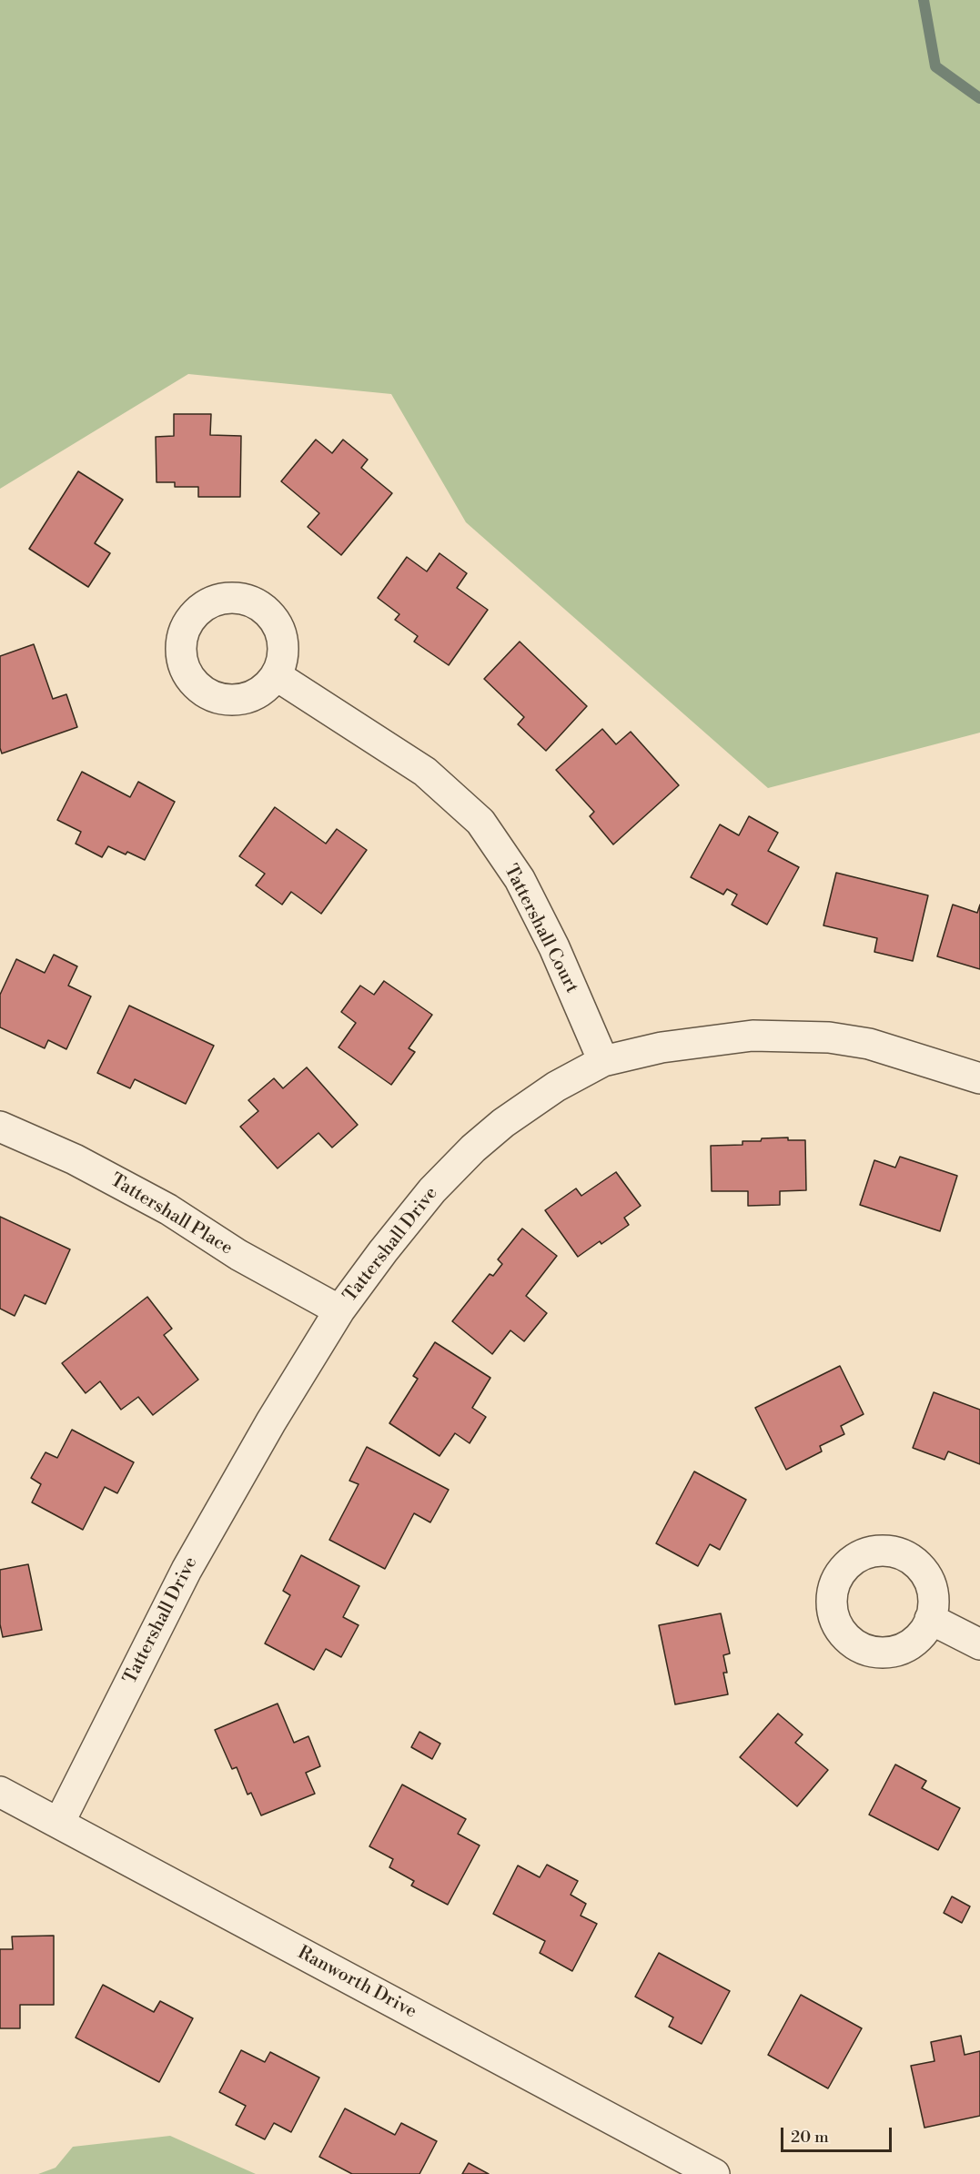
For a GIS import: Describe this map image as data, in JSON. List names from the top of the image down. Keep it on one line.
{"streets":{"street":["Tattershall Court","Tattershall Place","Tattershall Drive","Ranworth Drive"]},"crossings":[["Tattershall Court","Tattershall Drive"],["Tattershall Place","Tattershall Drive"],["Tattershall Drive","Ranworth Drive"]],"scale_bar":"20 m"}
